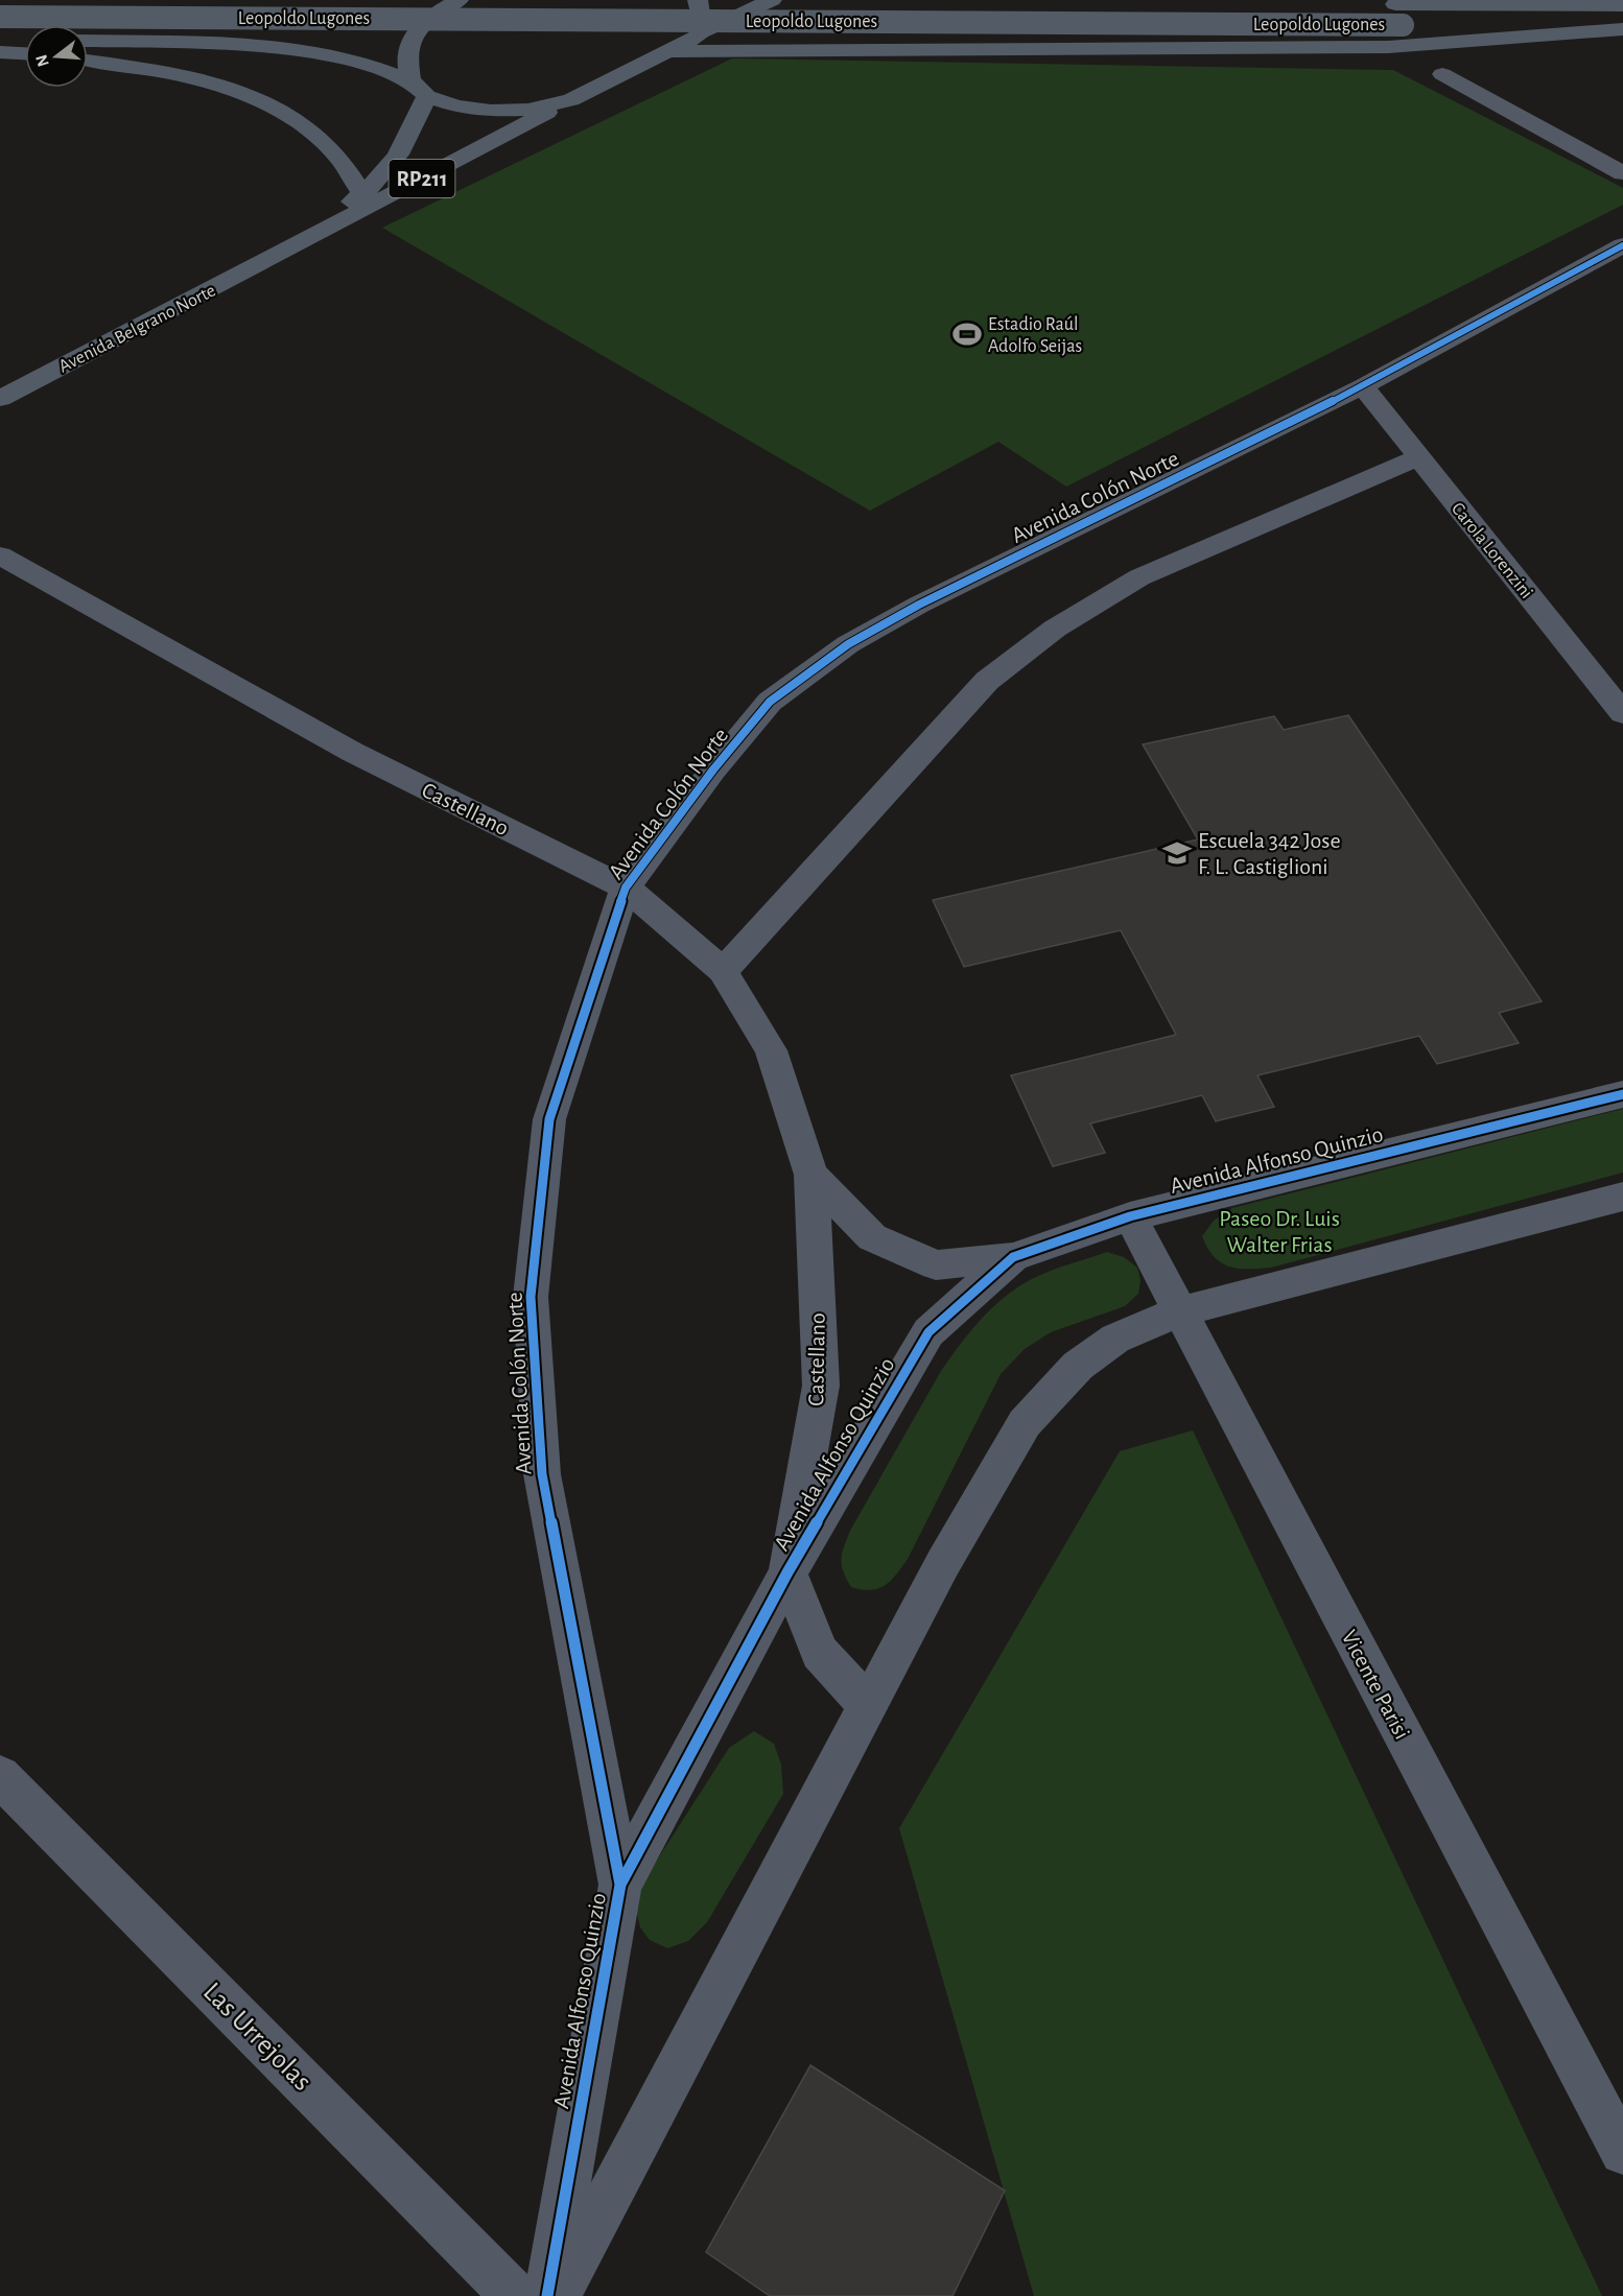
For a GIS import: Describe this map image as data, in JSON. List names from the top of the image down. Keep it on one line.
{"streets":{"main road":["Leopoldo Lugones","RP211","Avenida Belgrano Norte"],"street":["Avenida Colón Norte","Carola Lorenzini","Castellano","Avenida Alfonso Quinzio","Vicente Parisi","Las Urrejolas"]},"crossings":[["Avenida Colón Norte","Carola Lorenzini"],["Avenida Colón Norte","Castellano"],["Avenida Colón Norte","Avenida Alfonso Quinzio"],["Castellano","Avenida Alfonso Quinzio"],["Avenida Alfonso Quinzio","Vicente Parisi"]],"parks":["Paseo Dr. Luis Walter Frias"],"places":{"sports":["Estadio Raúl Adolfo Seijas"],"school or university":["Escuela 342 Jose F. L. Castiglioni"]},"north":"left"}
